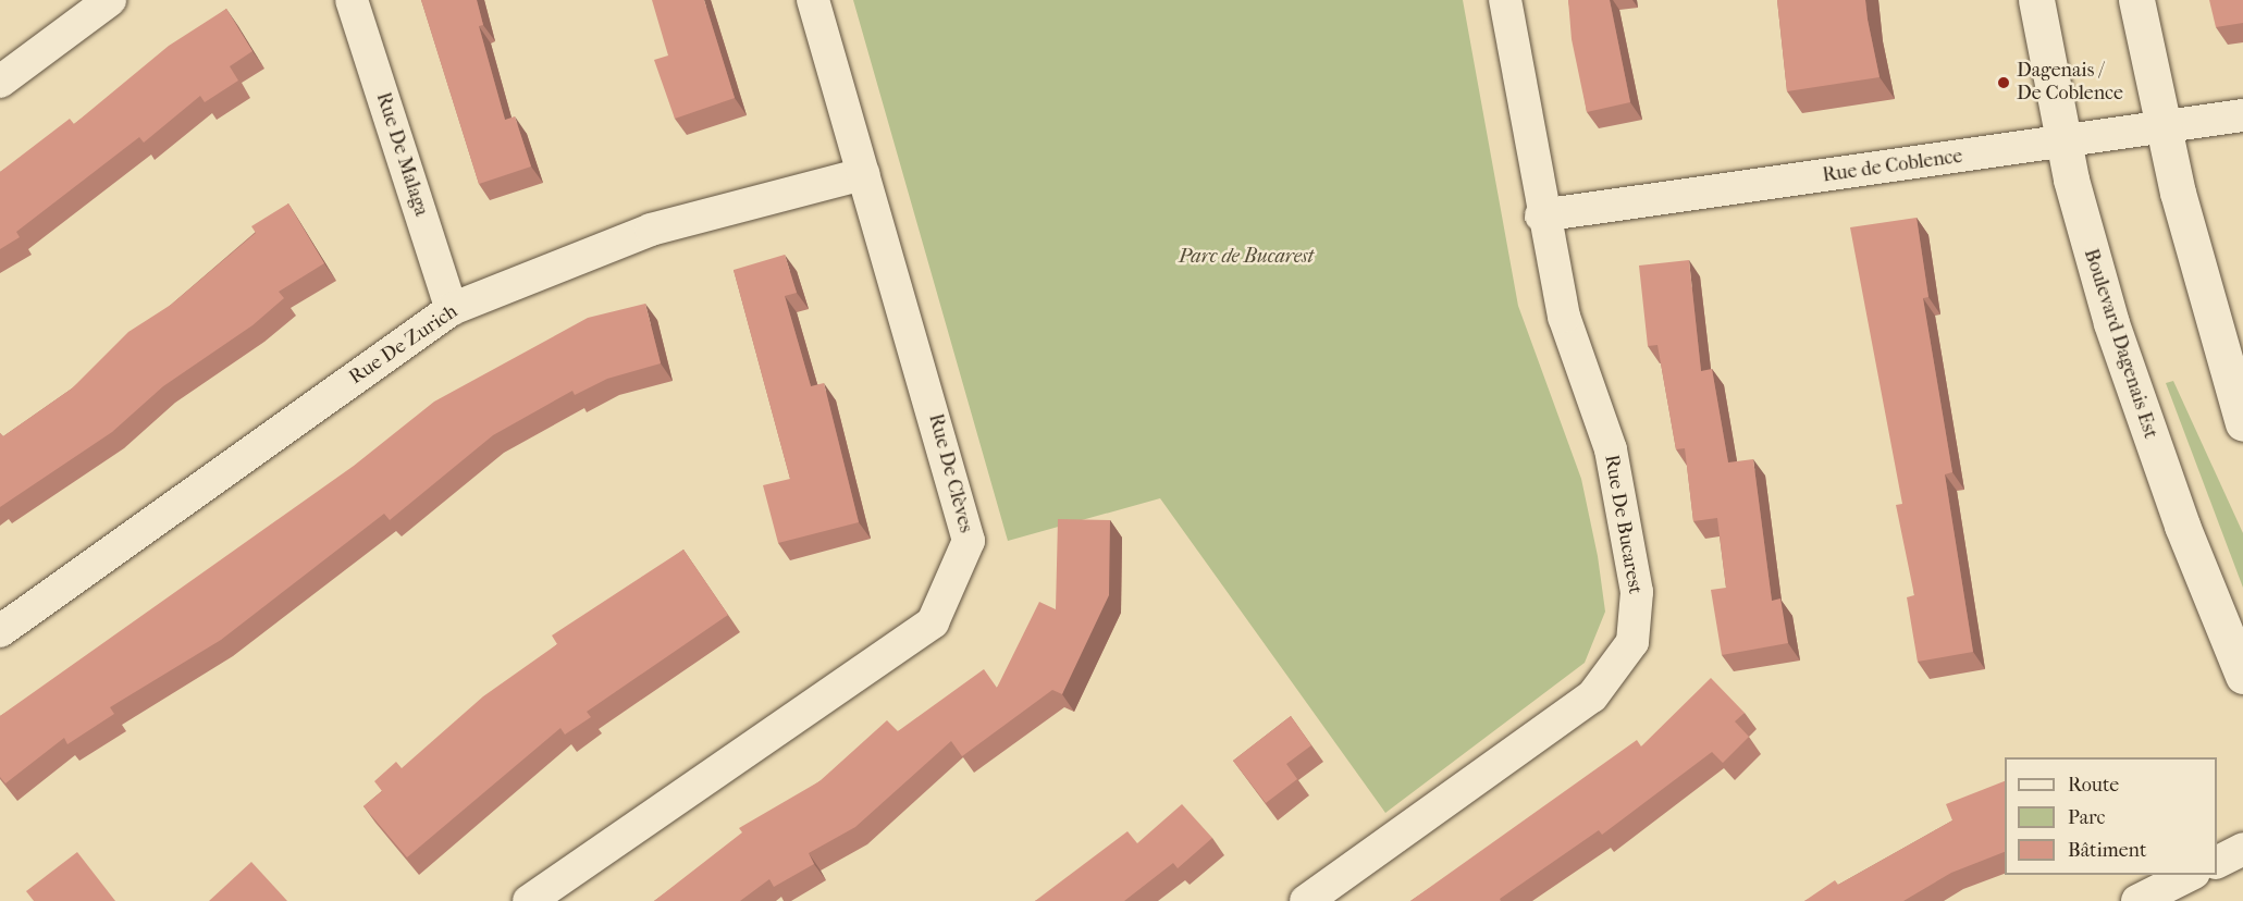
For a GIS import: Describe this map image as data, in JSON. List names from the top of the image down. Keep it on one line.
{"streets":{"main road":["Boulevard Dagenais Est"],"street":["Rue De Malaga","Rue de Coblence","Rue De Zurich","Rue De Clèves","Rue De Bucarest"]},"crossings":[["Rue De Malaga","Rue De Zurich"],["Rue de Coblence","Boulevard Dagenais Est"],["Rue de Coblence","Rue De Bucarest"],["Rue De Zurich","Rue De Clèves"]],"parks":["Parc de Bucarest"],"places":["Dagenais / De Coblence"],"legend":["Route","Parc","Bâtiment"]}
